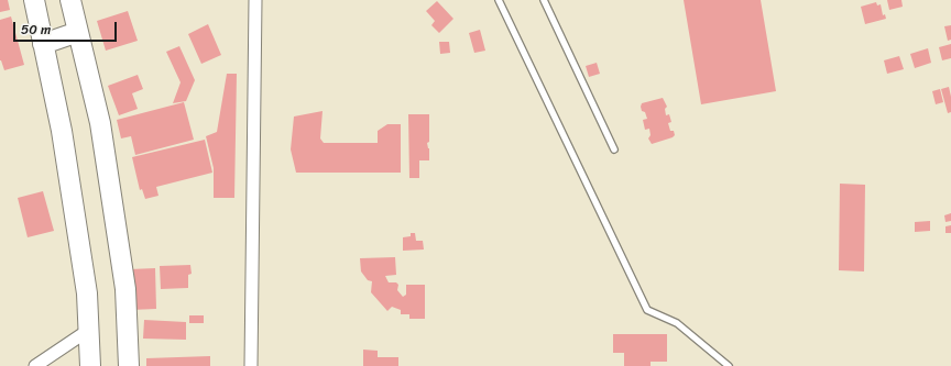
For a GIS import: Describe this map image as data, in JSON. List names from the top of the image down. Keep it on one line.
{"scale_bar":"50 m"}
